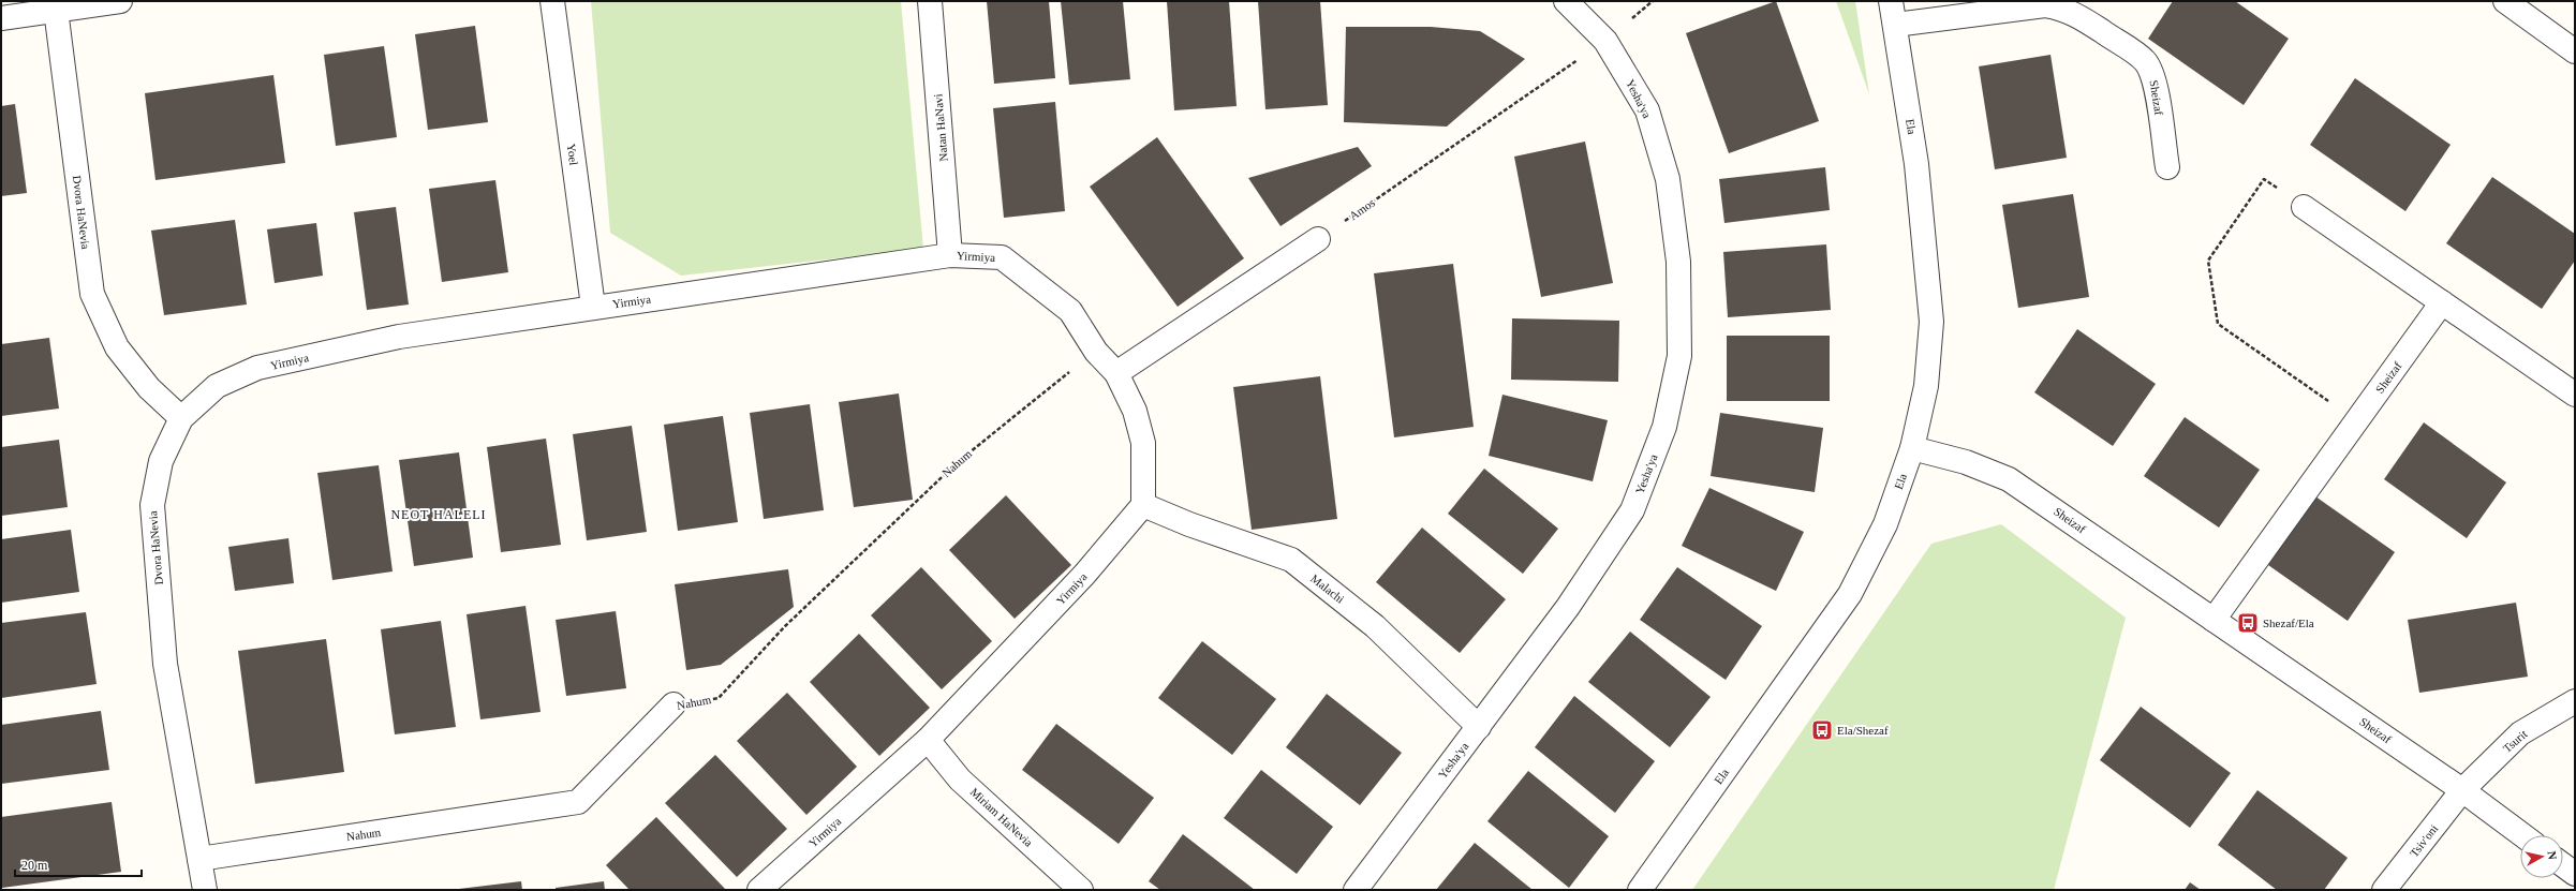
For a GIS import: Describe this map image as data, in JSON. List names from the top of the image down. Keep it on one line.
{"streets":{"street":["Sheizaf","Yesha'ya","Ela","Natan HaNavi","Yoel","Dvora HaNevia","Yirmiya","Nahum","Malachi","Tsurit","Miriam HaNevia","Tsiv'oni"],"path":["Amos"]},"crossings":[["Sheizaf","Ela"],["Sheizaf","Tsurit"],["Sheizaf","Tsiv'oni"],["Yesha'ya","Amos"],["Yesha'ya","Malachi"],["Natan HaNavi","Yirmiya"],["Yoel","Yirmiya"],["Dvora HaNevia","Yirmiya"],["Dvora HaNevia","Nahum"],["Yirmiya","Nahum"],["Yirmiya","Malachi"],["Yirmiya","Miriam HaNevia"],["Tsurit","Tsiv'oni"]],"districts":["NEOT HALELI"],"places":{"bus stop":["Shezaf/Ela","Ela/Shezaf"]},"scale_bar":"20 m","north":"right"}
